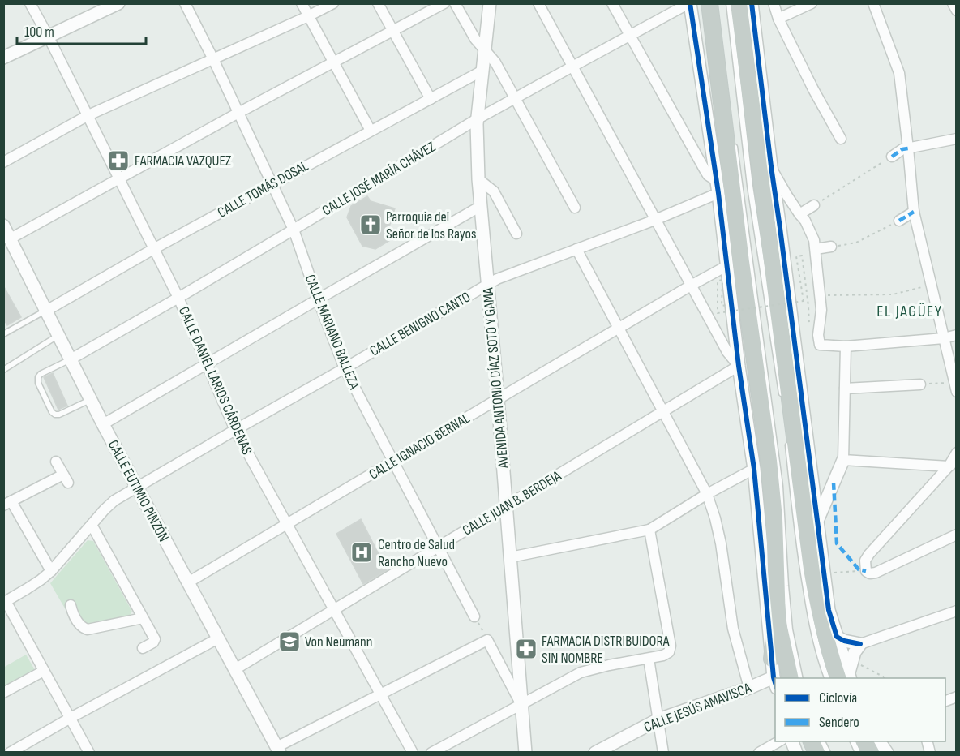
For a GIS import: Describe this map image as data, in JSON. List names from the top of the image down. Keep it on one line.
{"streets":{"street":["CALLE JOSÉ MARÍA CHÁVEZ","CALLE TOMÁS DOSAL","CALLE BENIGNO CANTO","CALLE MARIANO BALLEZA","AVENIDA ANTONIO DÍAZ SOTO Y GAMA","CALLE DANIEL LARIOS CÁRDENAS","CALLE IGNACIO BERNAL","CALLE EUTIMIO PINZÓN","CALLE JUAN B. BERDEJA","CALLE JESÚS AMAVISCA"]},"crossings":[["CALLE JOSÉ MARÍA CHÁVEZ","CALLE MARIANO BALLEZA"],["CALLE JOSÉ MARÍA CHÁVEZ","AVENIDA ANTONIO DÍAZ SOTO Y GAMA"],["CALLE JOSÉ MARÍA CHÁVEZ","CALLE DANIEL LARIOS CÁRDENAS"],["CALLE JOSÉ MARÍA CHÁVEZ","CALLE EUTIMIO PINZÓN"],["CALLE TOMÁS DOSAL","CALLE MARIANO BALLEZA"],["CALLE TOMÁS DOSAL","AVENIDA ANTONIO DÍAZ SOTO Y GAMA"],["CALLE TOMÁS DOSAL","CALLE DANIEL LARIOS CÁRDENAS"],["CALLE TOMÁS DOSAL","CALLE EUTIMIO PINZÓN"],["CALLE BENIGNO CANTO","CALLE MARIANO BALLEZA"],["CALLE BENIGNO CANTO","AVENIDA ANTONIO DÍAZ SOTO Y GAMA"],["CALLE BENIGNO CANTO","CALLE DANIEL LARIOS CÁRDENAS"],["CALLE BENIGNO CANTO","CALLE EUTIMIO PINZÓN"],["CALLE MARIANO BALLEZA","CALLE IGNACIO BERNAL"],["CALLE MARIANO BALLEZA","CALLE JUAN B. BERDEJA"],["AVENIDA ANTONIO DÍAZ SOTO Y GAMA","CALLE IGNACIO BERNAL"],["AVENIDA ANTONIO DÍAZ SOTO Y GAMA","CALLE JUAN B. BERDEJA"],["CALLE DANIEL LARIOS CÁRDENAS","CALLE IGNACIO BERNAL"],["CALLE DANIEL LARIOS CÁRDENAS","CALLE JUAN B. BERDEJA"],["CALLE IGNACIO BERNAL","CALLE EUTIMIO PINZÓN"],["CALLE EUTIMIO PINZÓN","CALLE JUAN B. BERDEJA"]],"districts":["EL JAGÜEY"],"places":{"pharmacy":["FARMACIA VAZQUEZ","FARMACIA DISTRIBUIDORA SIN NOMBRE"],"church":["Parroquia del Señor de los Rayos"],"hospital":["Centro de Salud Rancho Nuevo"],"school or university":["Von Neumann"]},"legend":["Ciclovía","Sendero"],"scale_bar":"100 m"}
